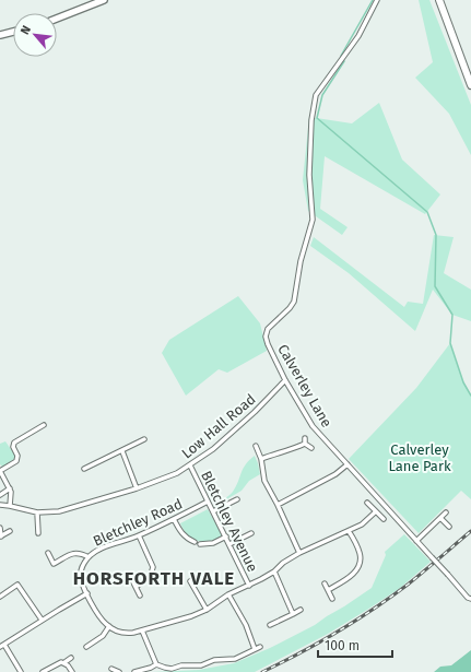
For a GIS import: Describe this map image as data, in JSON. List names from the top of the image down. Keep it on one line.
{"streets":{"street":["Calverley Lane","Low Hall Road","Bletchley Avenue","Bletchley Road"]},"crossings":[["Calverley Lane","Low Hall Road"],["Low Hall Road","Bletchley Avenue"],["Bletchley Avenue","Bletchley Road"]],"districts":["HORSFORTH VALE"],"parks":["Calverley Lane Park"],"scale_bar":"100 m","north":"top left"}
